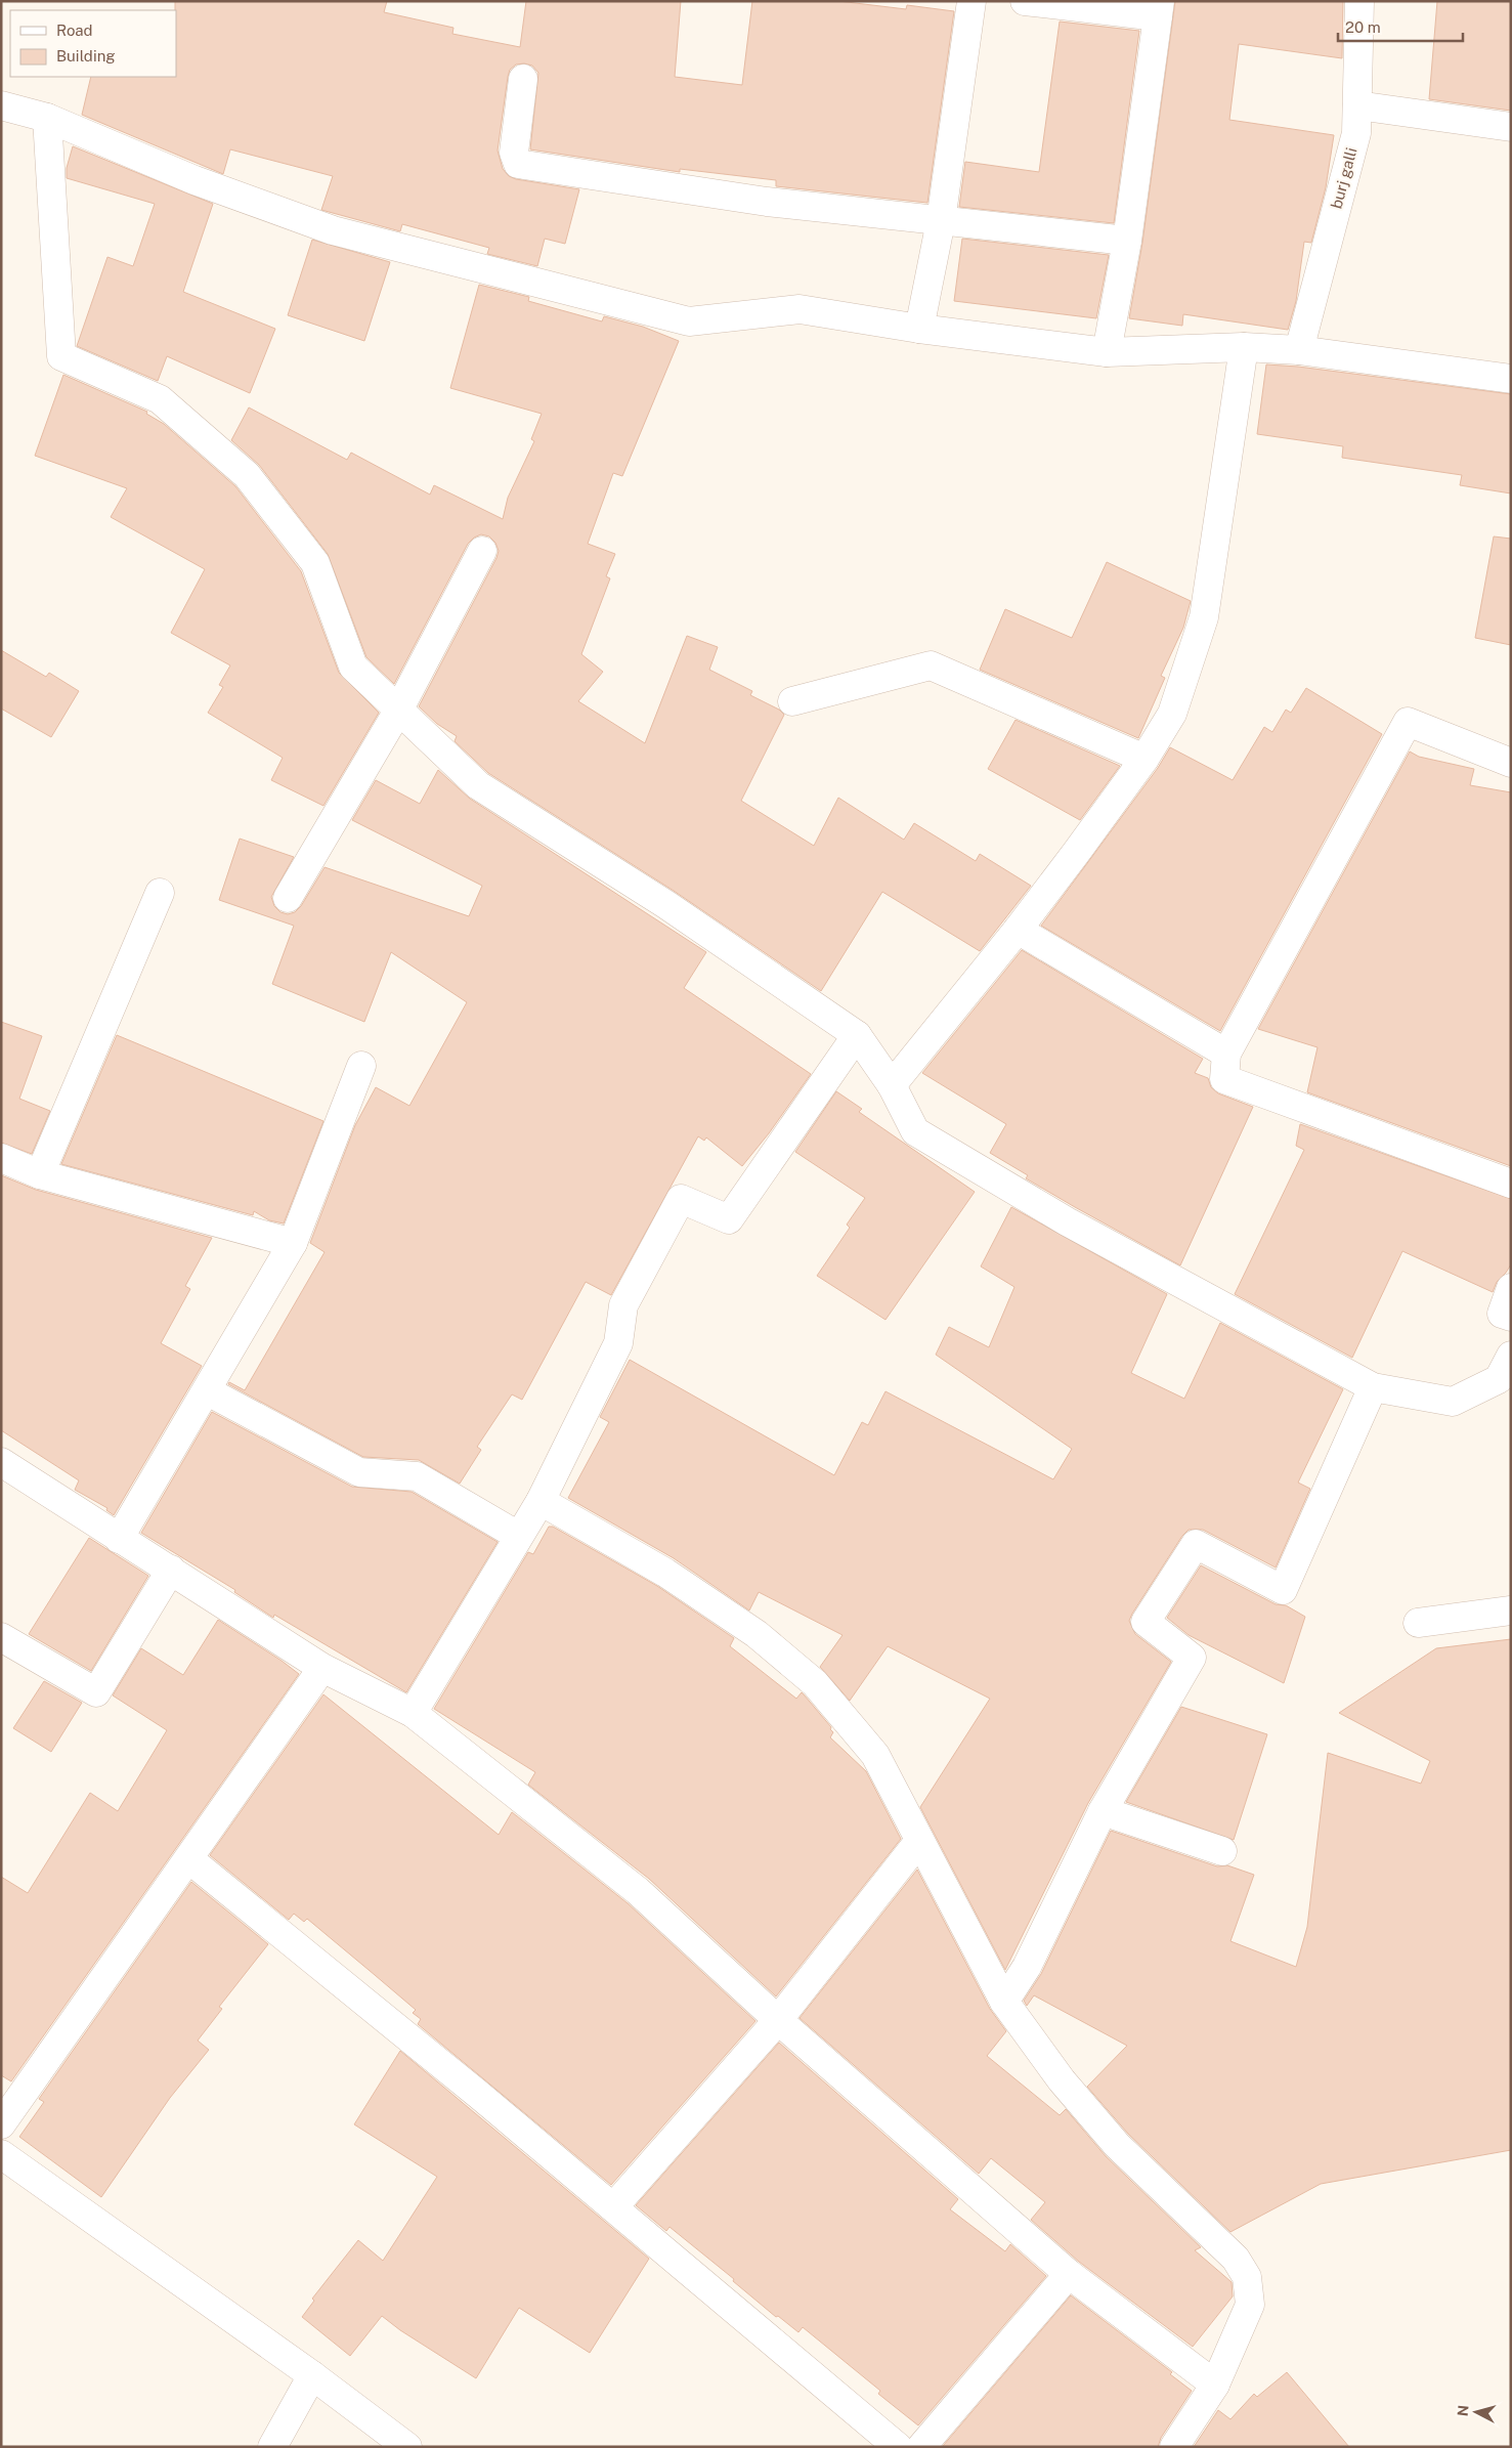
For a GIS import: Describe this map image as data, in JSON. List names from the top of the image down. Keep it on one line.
{"streets":{"street":["burj galli"]},"legend":["Road","Building"],"scale_bar":"20 m","north":"left"}
